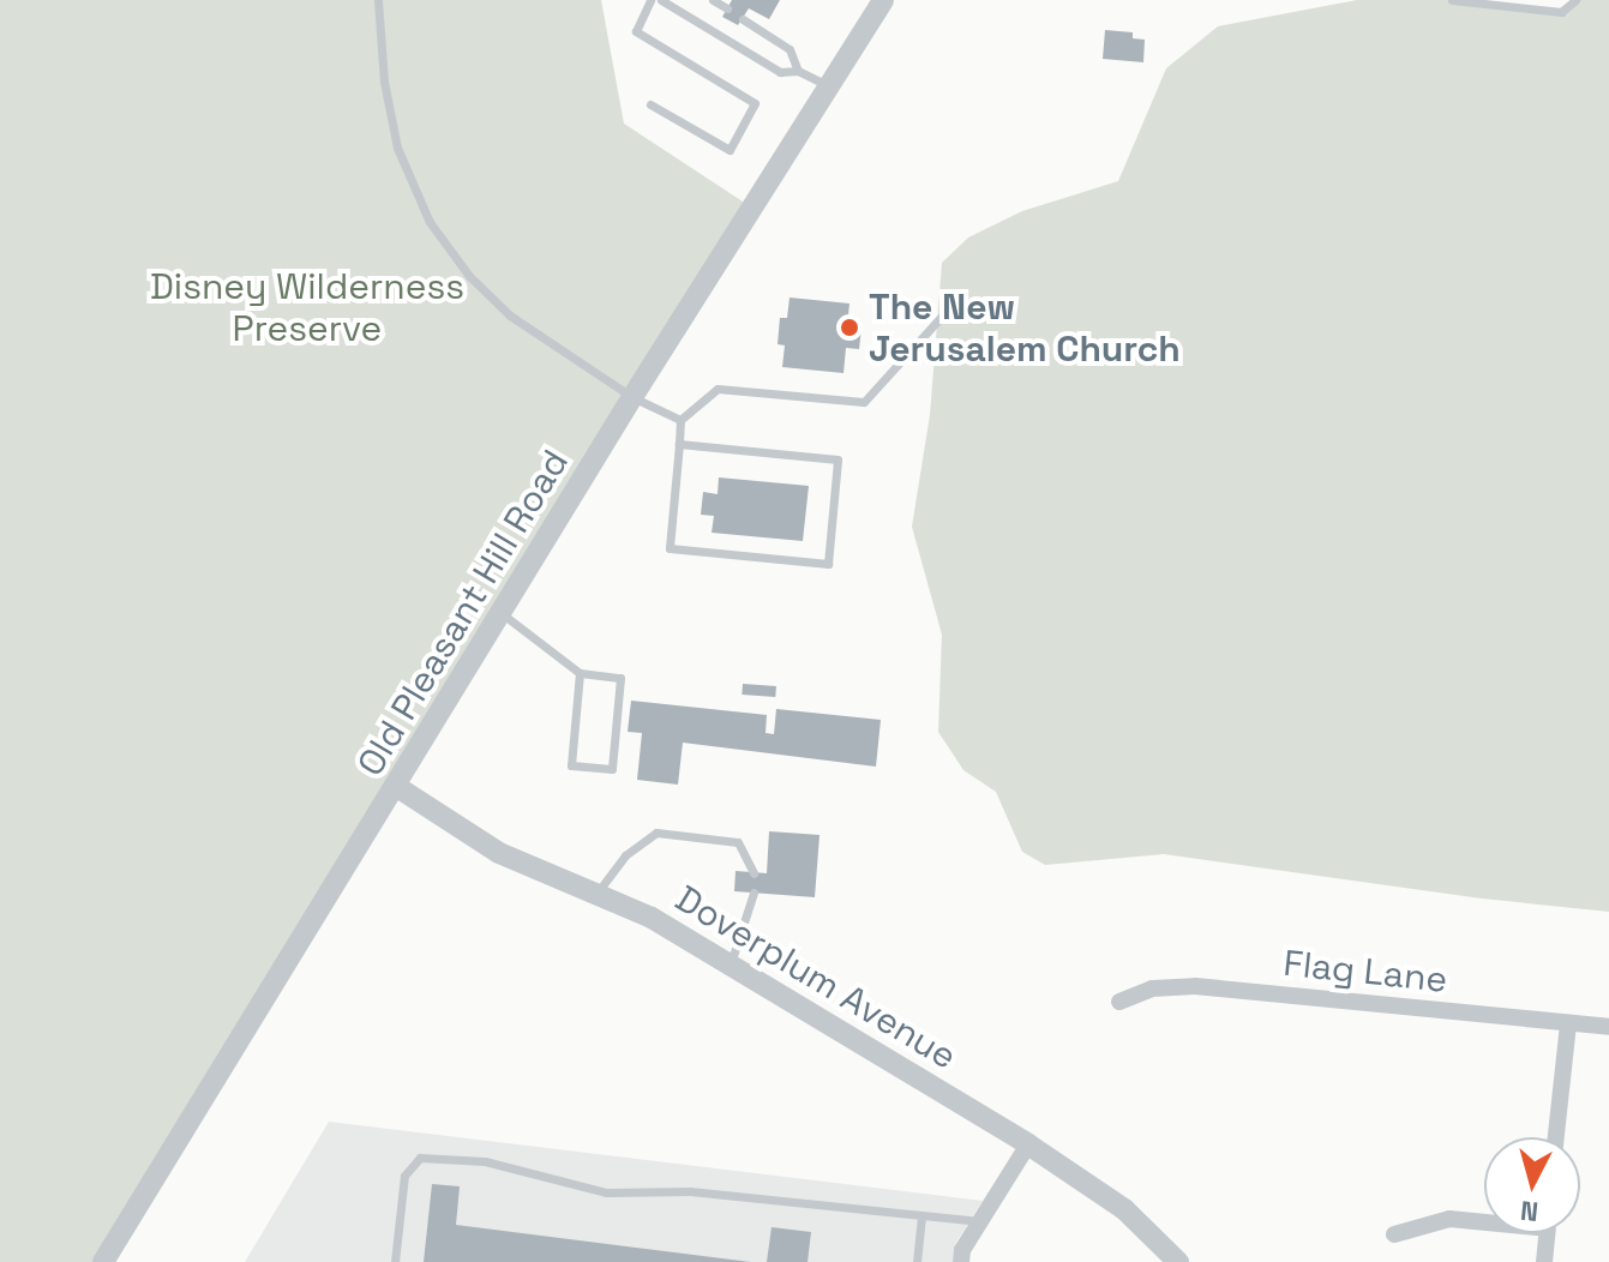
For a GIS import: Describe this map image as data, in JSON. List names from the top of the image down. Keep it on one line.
{"streets":{"street":["Old Pleasant Hill Road","Flag Lane","Doverplum Avenue"]},"crossings":[["Old Pleasant Hill Road","Doverplum Avenue"]],"parks":["Disney Wilderness Preserve"],"places":["The New Jerusalem Church"],"north":"bottom"}
